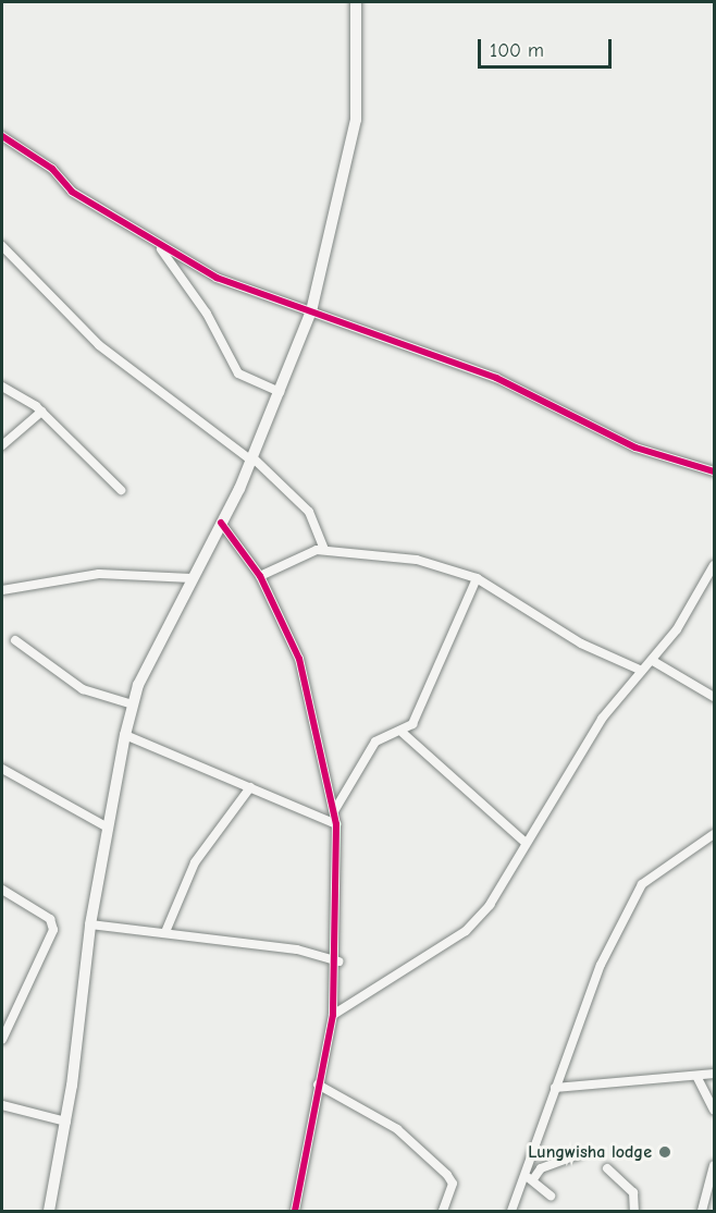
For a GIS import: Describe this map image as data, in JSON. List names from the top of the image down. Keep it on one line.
{"places":["Lungwisha lodge"],"scale_bar":"100 m"}
